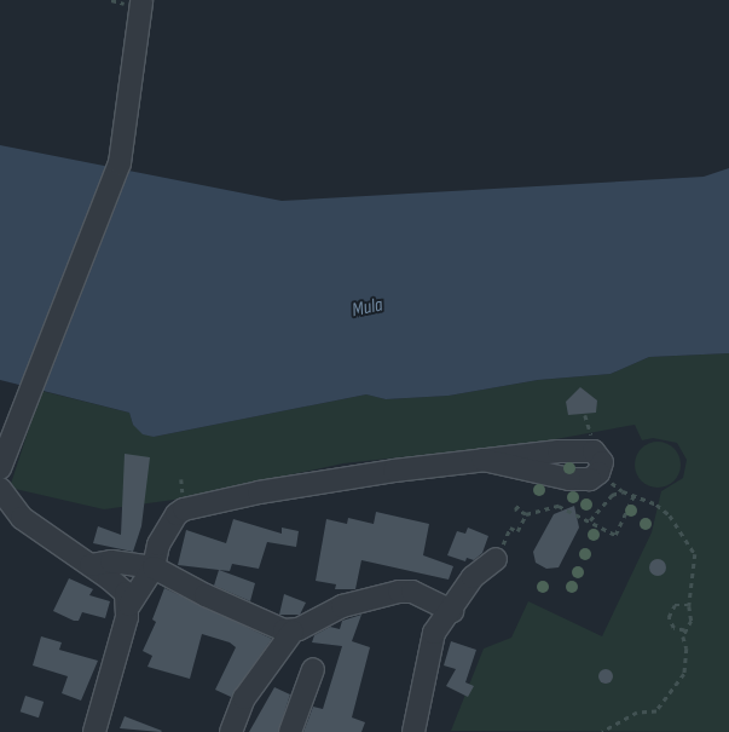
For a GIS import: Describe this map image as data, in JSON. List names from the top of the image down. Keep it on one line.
{"water":["Mula"]}
